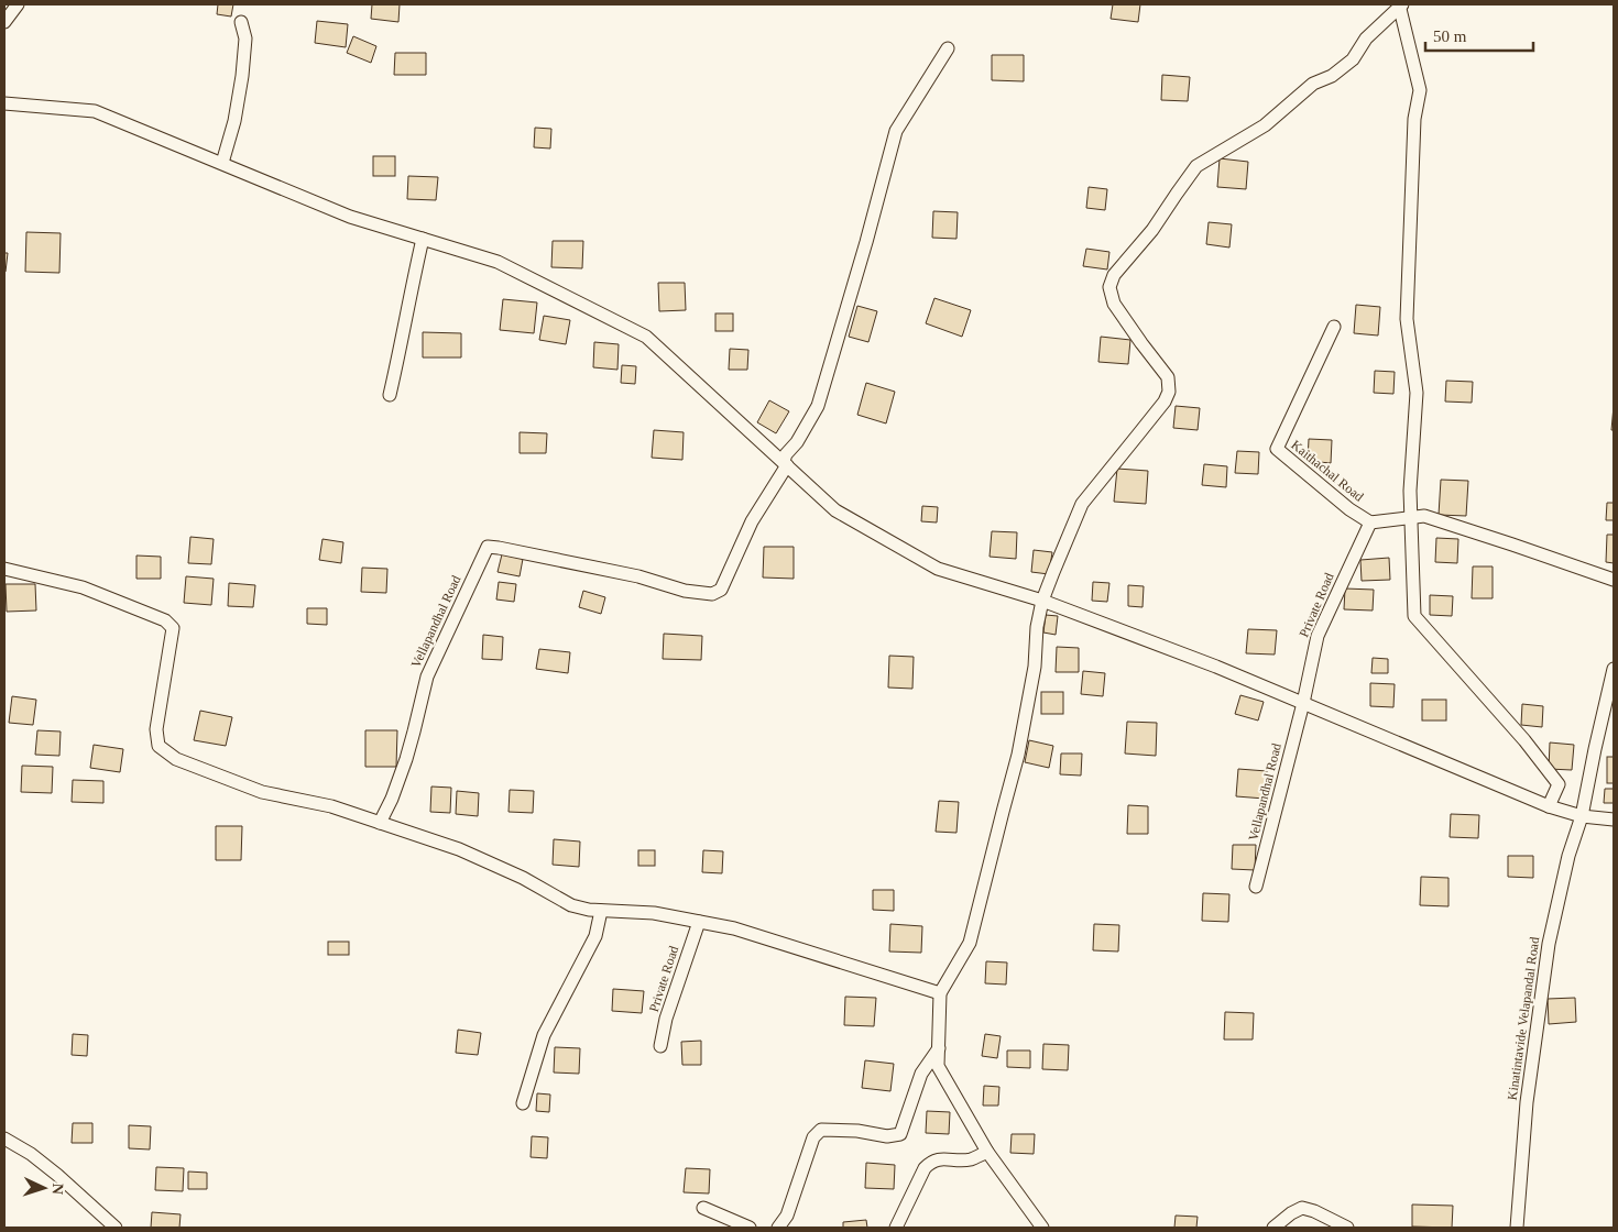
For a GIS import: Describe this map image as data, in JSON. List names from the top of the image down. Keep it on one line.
{"streets":{"street":["Kaithachal Road","Private Road","Vellapandhal Road","Kinatintavide Velapandal Road"]},"crossings":[["Kaithachal Road","Private Road"],["Private Road","Vellapandhal Road"]],"scale_bar":"50 m","north":"right"}
